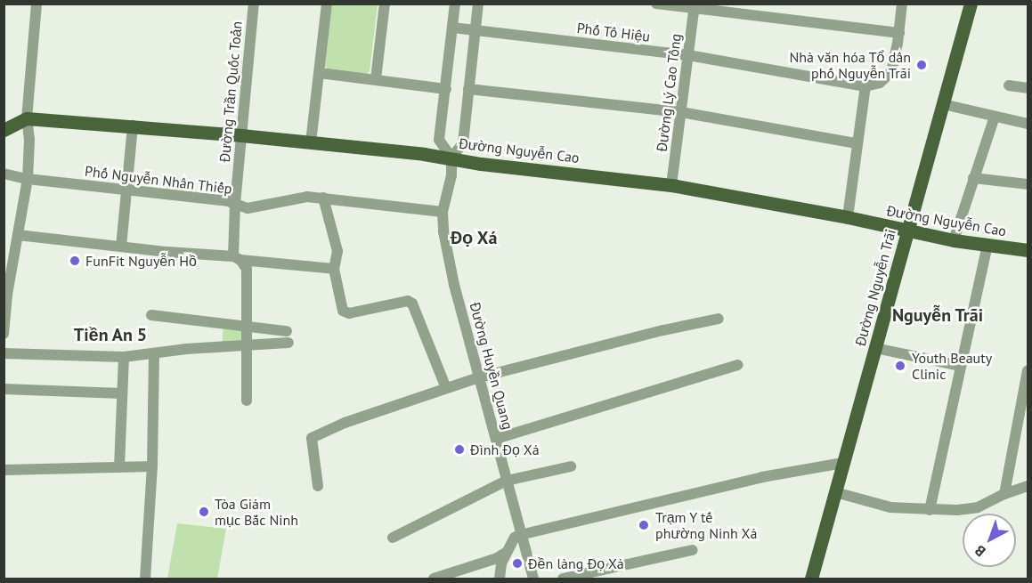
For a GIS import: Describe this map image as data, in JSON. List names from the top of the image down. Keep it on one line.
{"streets":{"main road":["Đường Nguyễn Cao","Đường Nguyễn Trãi"],"street":["Phố Tô Hiệu","Đường Trần Quốc Toản","Đường Lý Cao Tông","Phố Nguyễn Nhân Thiếp","Đường Huyền Quang"]},"crossings":[["Phố Tô Hiệu","Đường Lý Cao Tông"],["Phố Tô Hiệu","Đường Huyền Quang"],["Đường Trần Quốc Toản","Đường Nguyễn Cao"],["Đường Trần Quốc Toản","Phố Nguyễn Nhân Thiếp"],["Đường Lý Cao Tông","Đường Nguyễn Cao"],["Đường Nguyễn Cao","Đường Nguyễn Trãi"],["Đường Nguyễn Cao","Đường Huyền Quang"],["Phố Nguyễn Nhân Thiếp","Đường Huyền Quang"]],"districts":["Đọ Xá","Nguyễn Trãi","Tiền An 5"],"places":["Nhà văn hóa Tổ dân phố Nguyễn Trãi","FunFit Nguyễn Hồ","Youth Beauty Clinic","Đình Đọ Xá","Tòa Giám mục Bắc Ninh","Trạm Y tế phường Ninh Xá","Đền làng Đọ Xá"],"north":"bottom left"}
